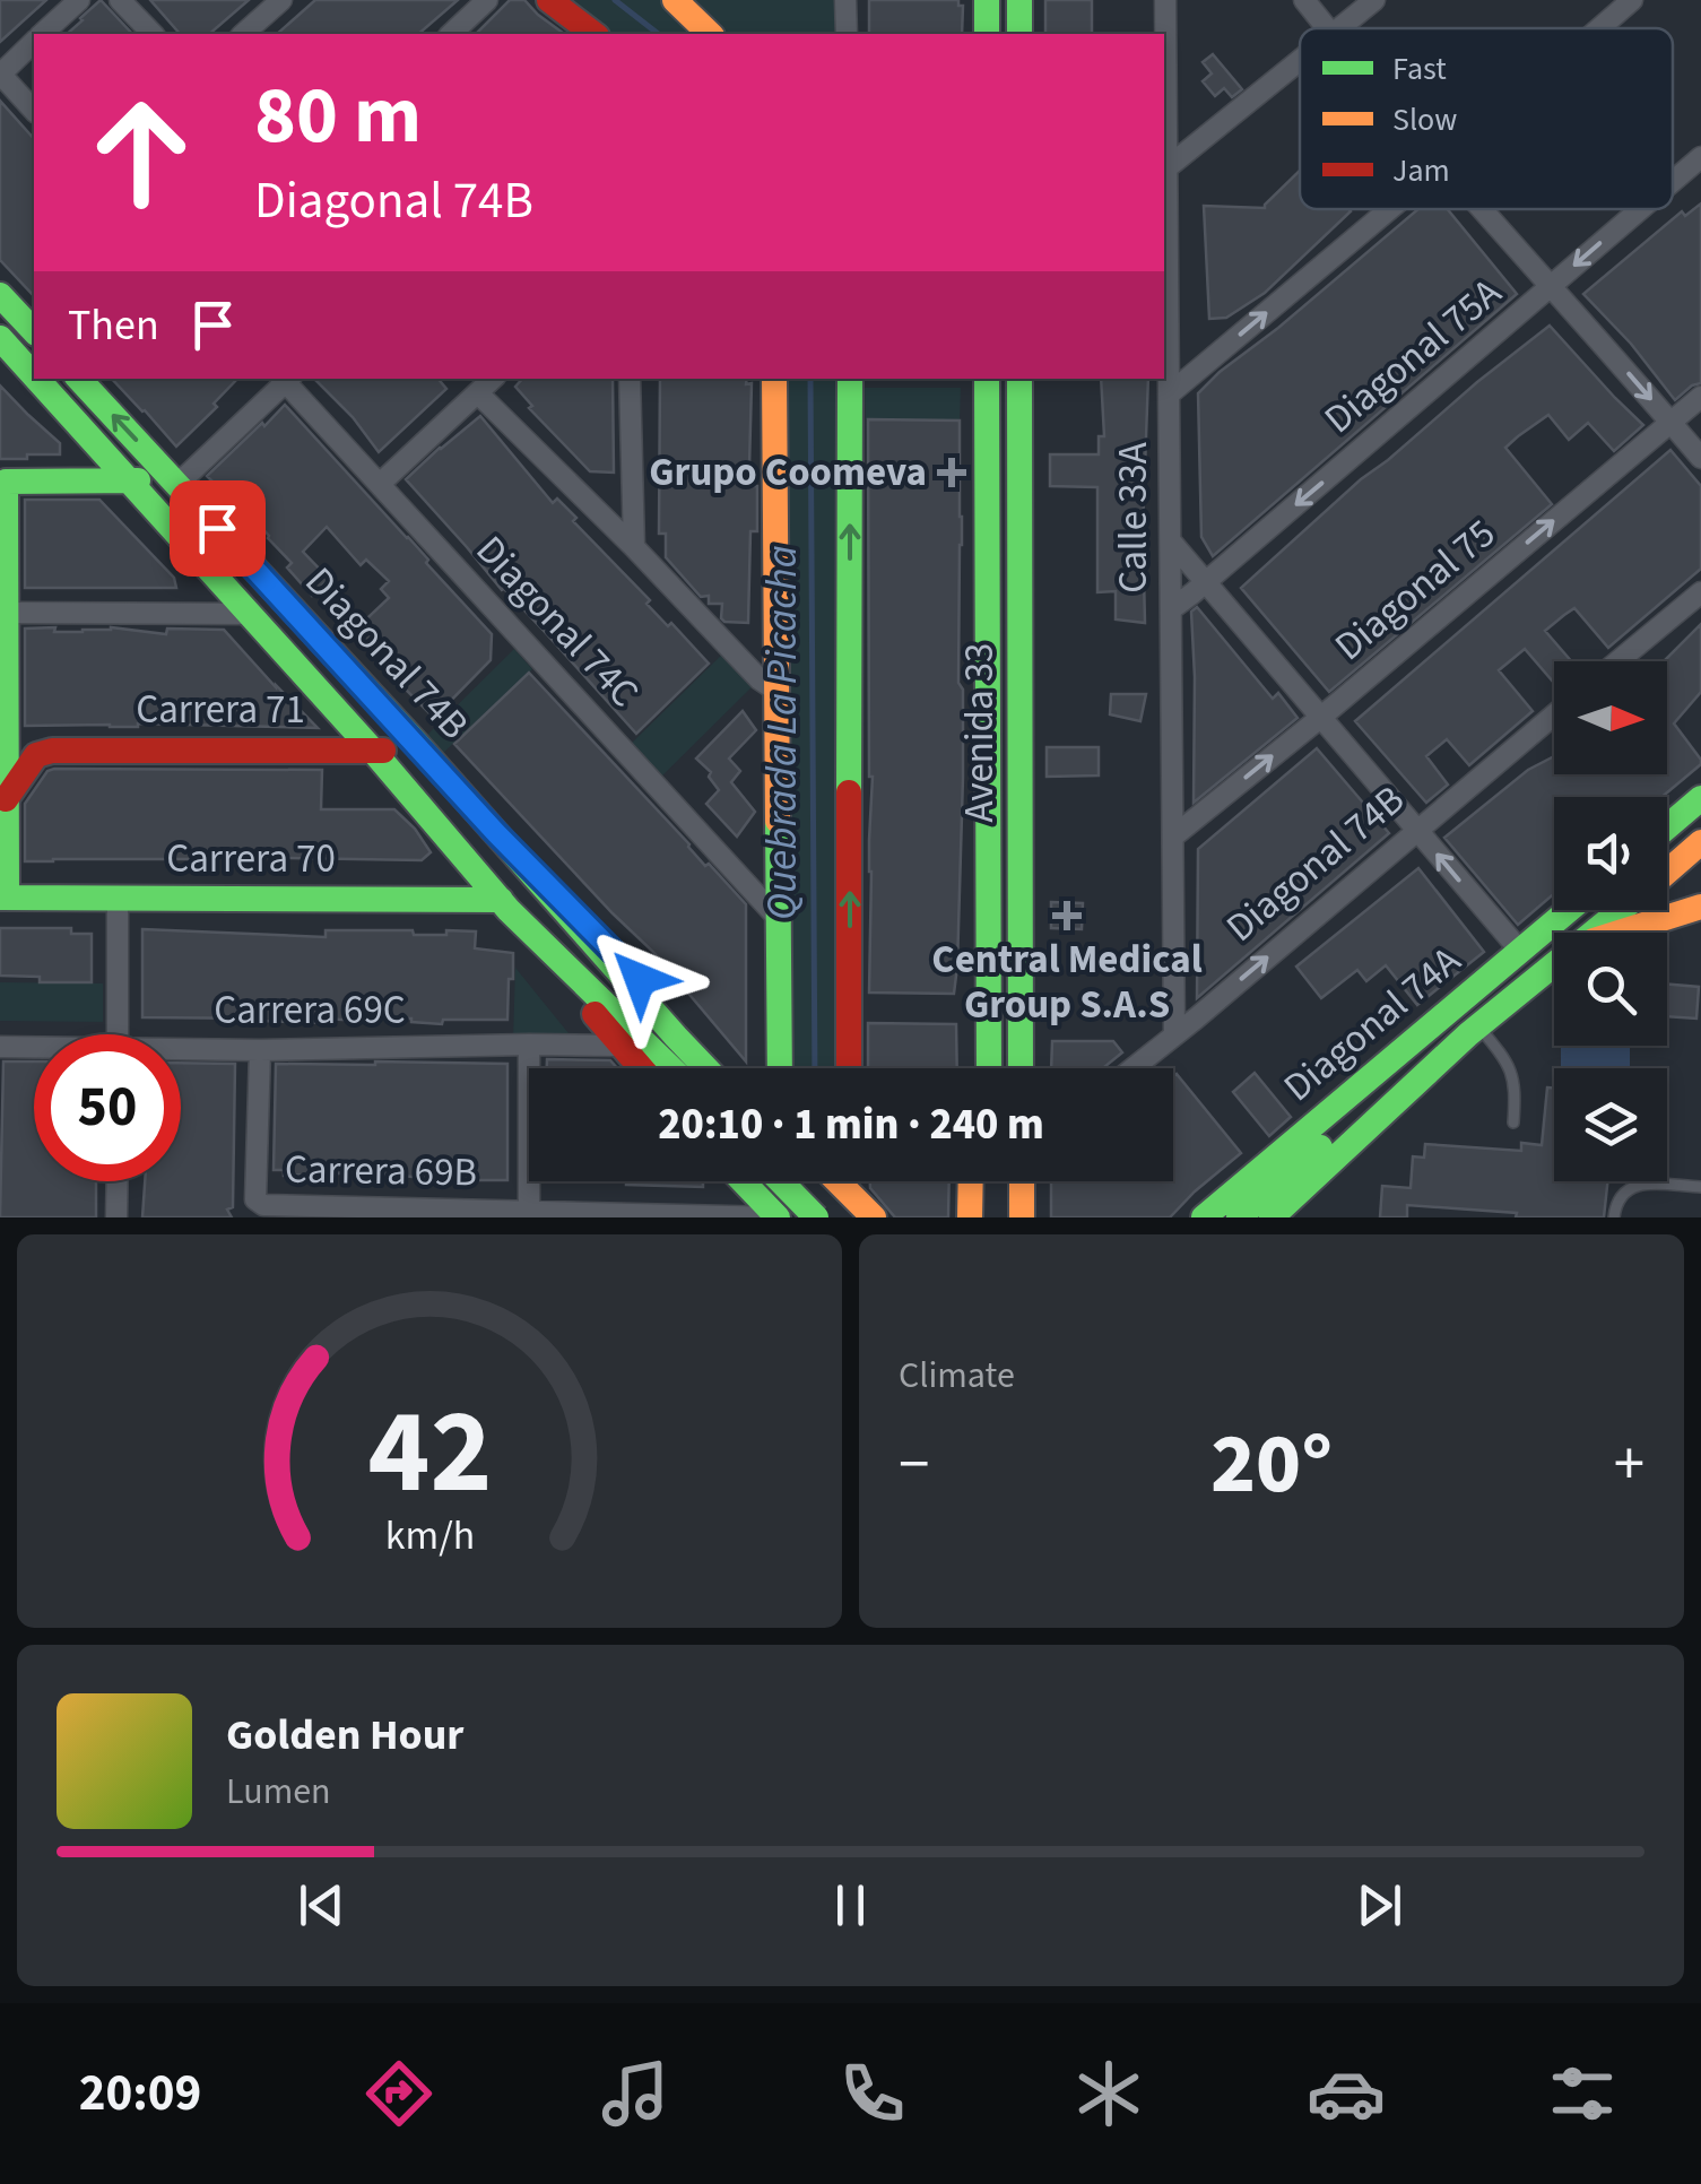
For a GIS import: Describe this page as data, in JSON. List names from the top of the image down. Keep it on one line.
{"streets":{"main road":["Diagonal 74B","Carrera 71","Avenida 33","Carrera 70","Diagonal 74A"],"street":["Diagonal 75A","Calle 33A","Diagonal 75","Diagonal 74C","Carrera 69C","Carrera 69B"]},"crossings":[["Diagonal 75A","Calle 33A"],["Calle 33A","Diagonal 75"],["Calle 33A","Diagonal 74B"],["Diagonal 74B","Carrera 71"],["Diagonal 74B","Carrera 70"],["Carrera 69C","Carrera 69B"]],"one_way":["Diagonal 75"],"water":["Quebrada La Picacha"],"places":{"health":["Grupo Coomeva","Central Medical Group S.A.S"]},"legend":["Fast","Slow","Jam"],"north":"right","page":{"turn":["80 m","Diagonal 74B"],"then":"Then","limit":"50","trip":"20:10 · 1 min · 240 m","tile":"Climate","heat":["−","20°","+"],"song":["Golden Hour","Lumen"],"tabs":"20:09","gauge":["42","km/h"]}}
